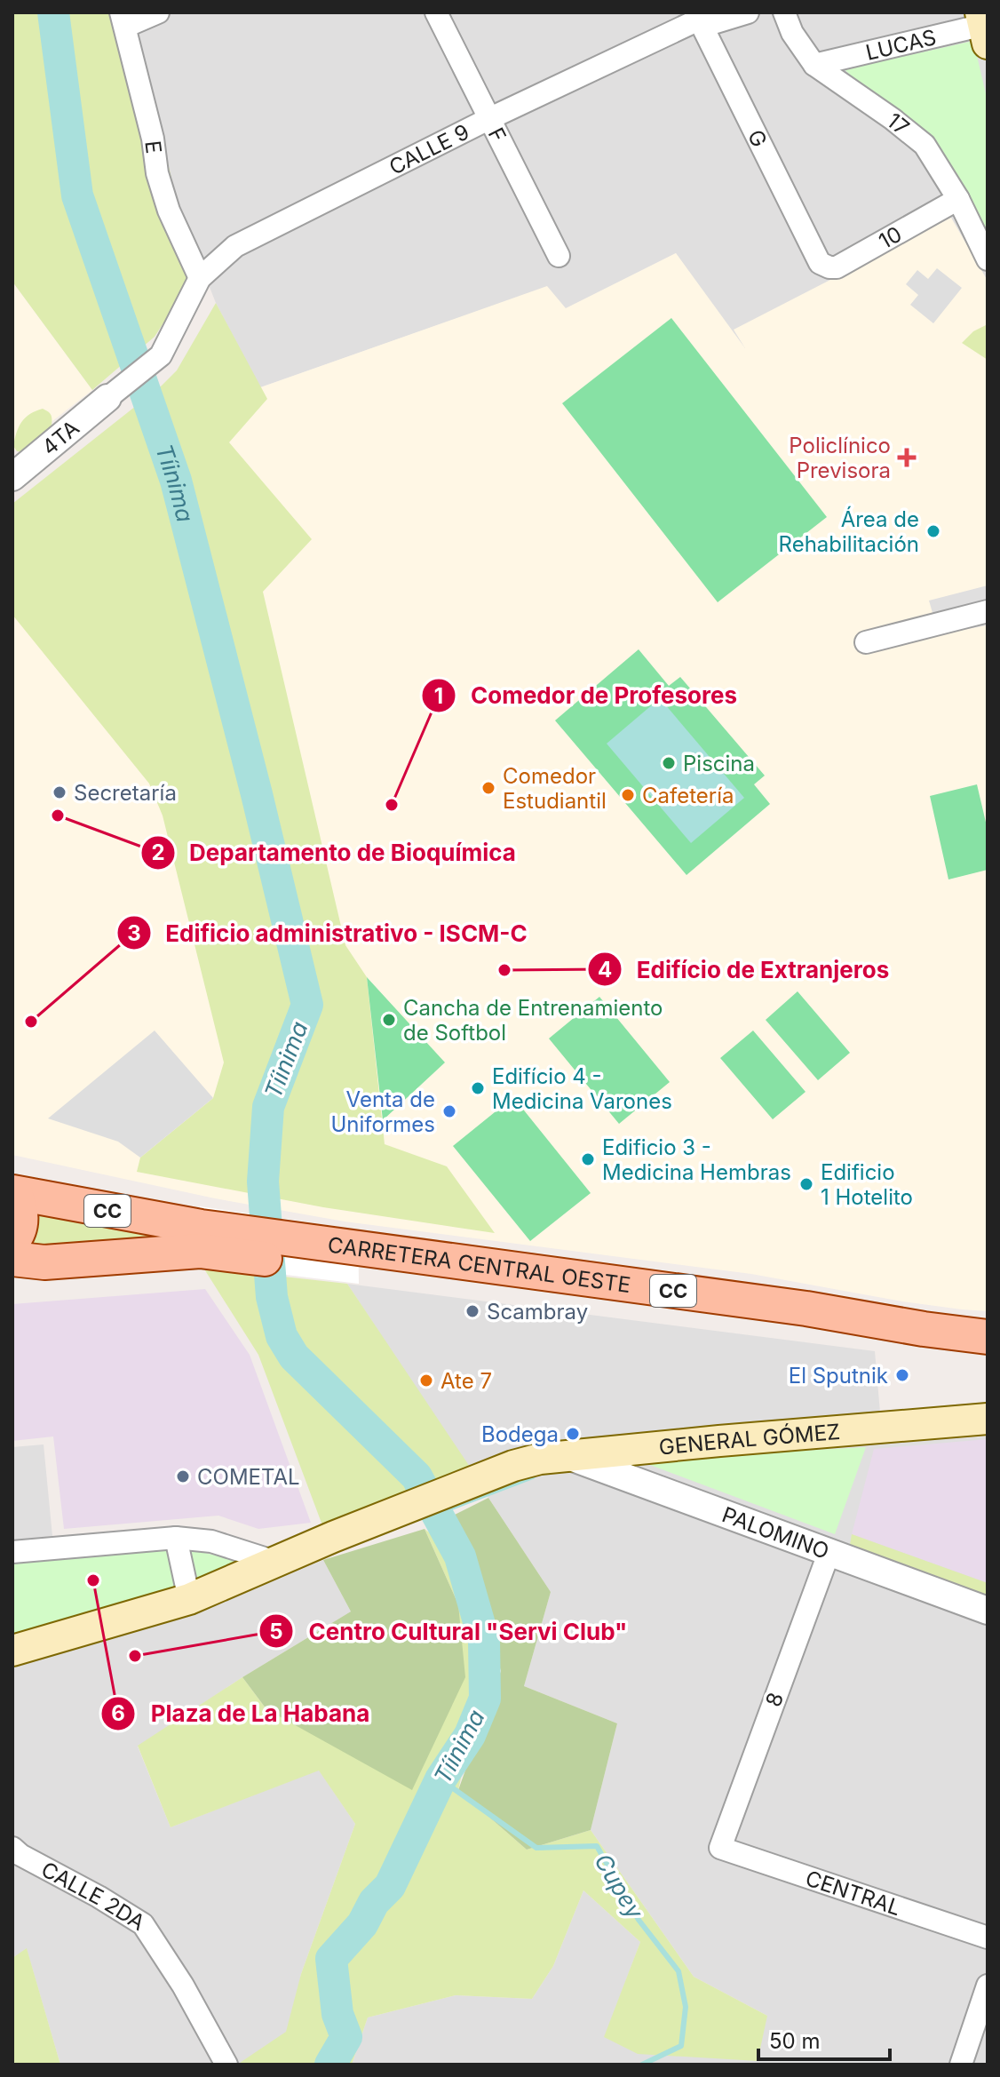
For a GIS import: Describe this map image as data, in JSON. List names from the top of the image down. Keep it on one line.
{"streets":{"main road":["CC","CARRETERA CENTRAL OESTE","GENERAL GÓMEZ"],"street":["LUCAS","17","F","G","E","CALLE 9","10","4TA","PALOMINO","8","CENTRAL","CALLE 2DA"]},"crossings":[["LUCAS","17"],["17","10"],["F","CALLE 9"],["G","CALLE 9"],["G","10"],["E","CALLE 9"],["CALLE 9","4TA"],["GENERAL GÓMEZ","PALOMINO"],["PALOMINO","8"],["8","CENTRAL"]],"water":["Tíinima","Cupey"],"places":{"health":["Policlínico Previsora"],"other":["Área de Rehabilitación","Piscina","Comedor Estudiantil","Secretaría","Cafetería","Comedor de Profesores","Departamento de Bioquímica","Edifício de Extranjeros","Cancha de Entrenamiento de Softbol","Edificio administrativo - ISCM-C","Edifício 4 - Medicina Varones","Venta de Uniformes","Edificio 3 - Medicina Hembras","Edificio 1 Hotelito","Scambray","El Sputnik","Ate 7","Bodega","COMETAL","Plaza de La Habana","Centro Cultural \"Servi Club\""]},"scale_bar":"50 m"}
